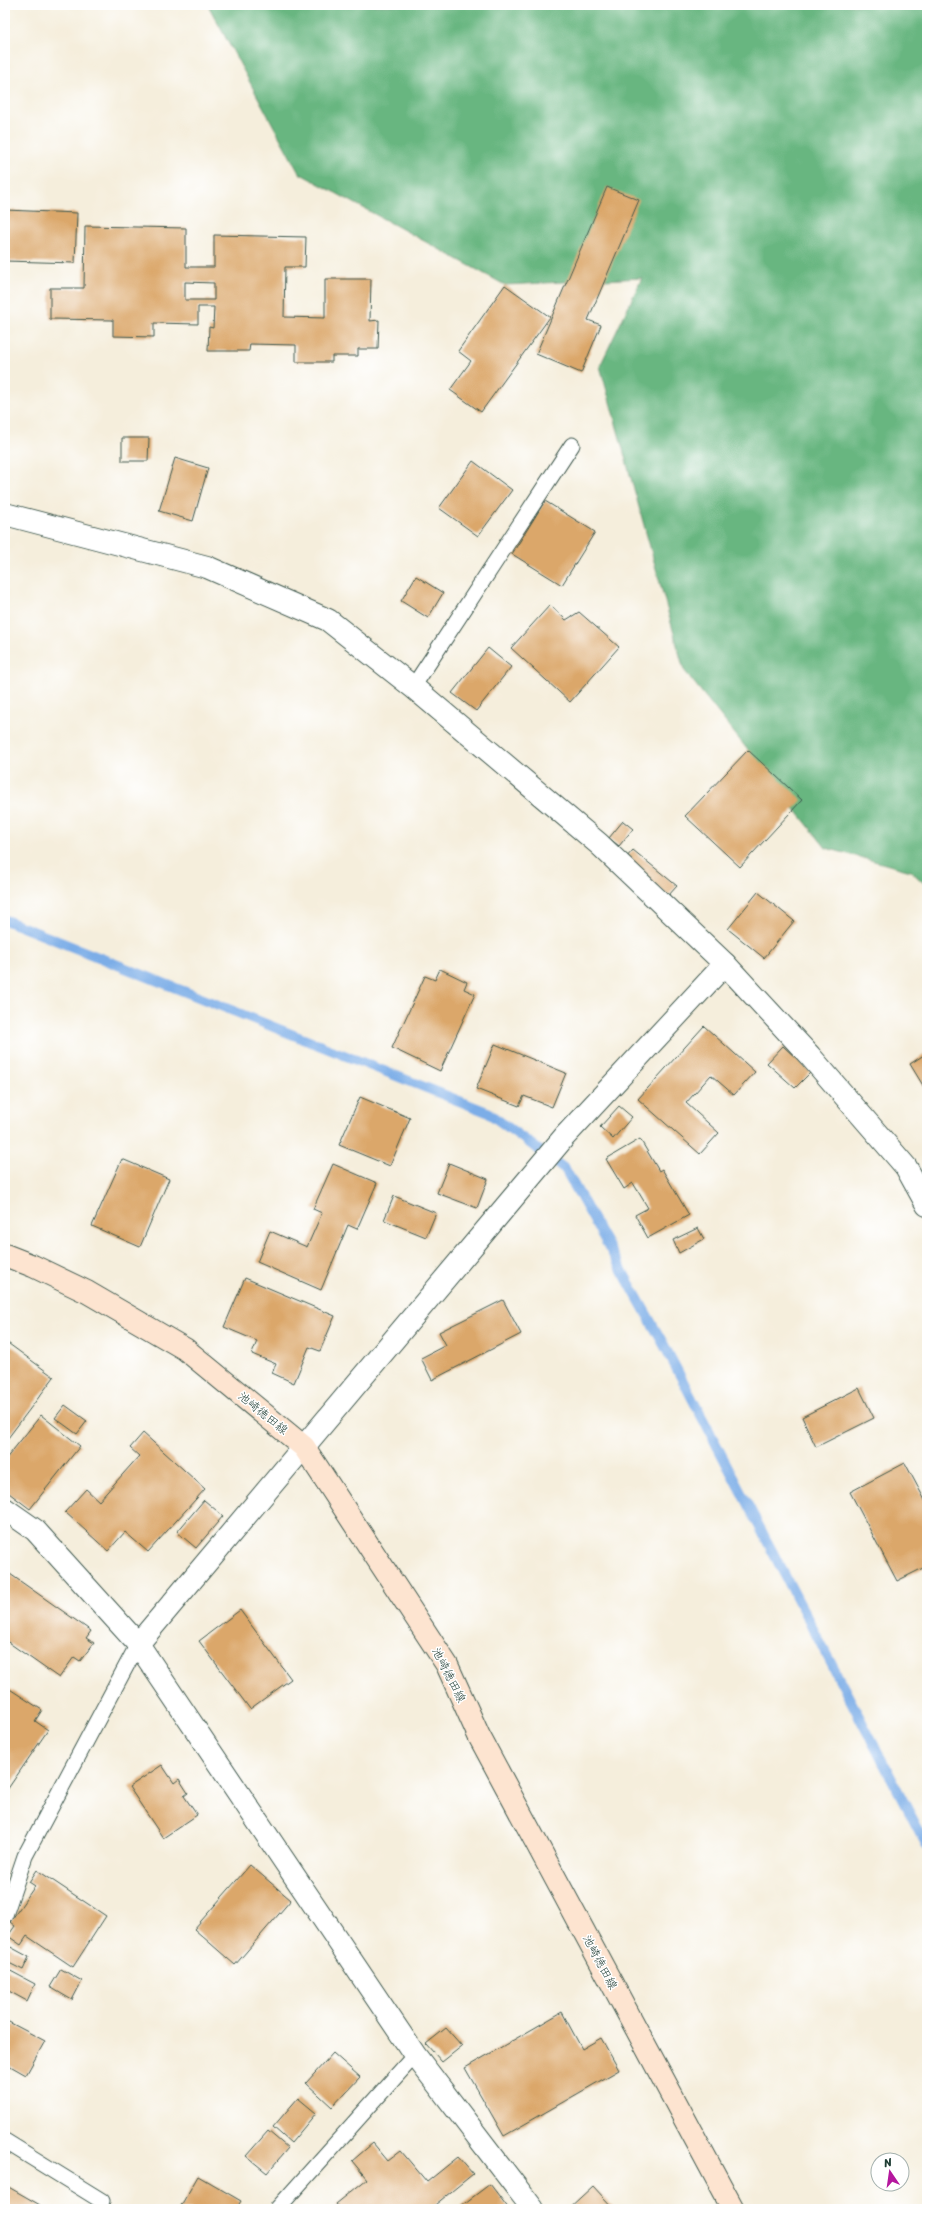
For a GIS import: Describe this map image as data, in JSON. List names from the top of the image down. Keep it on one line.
{"streets":{"main road":["池崎徳田線"]},"north":"top"}
